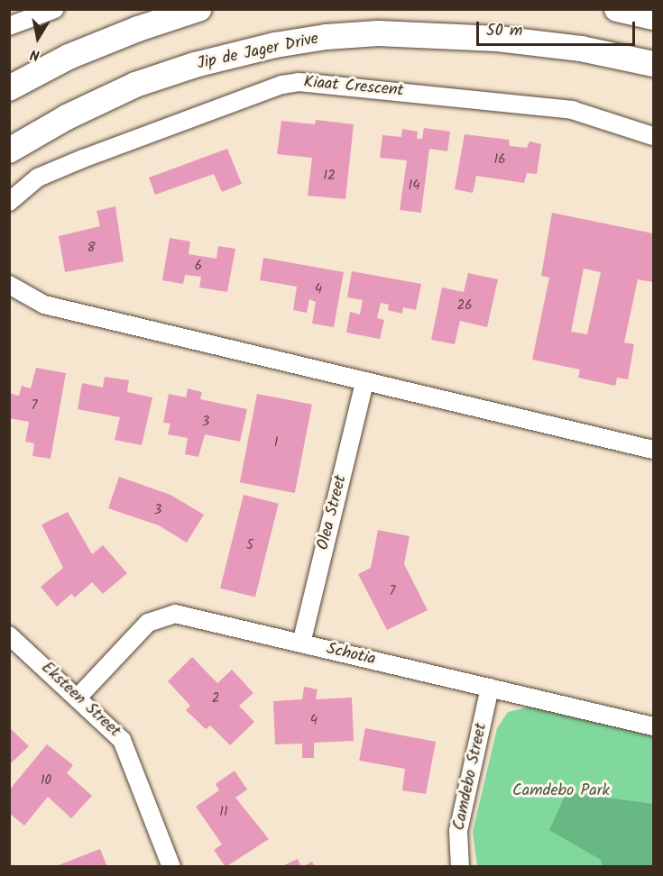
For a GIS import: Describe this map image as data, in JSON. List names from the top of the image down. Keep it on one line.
{"streets":{"main road":["Jip de Jager Drive"],"street":["Kiaat Crescent","Olea Street","Schotia","Eksteen Street","Camdebo Street"]},"crossings":[["Olea Street","Schotia"],["Schotia","Eksteen Street"],["Schotia","Camdebo Street"]],"parks":["Camdebo Park"],"house_numbers":["16","12","14","8","6","4","26","7","3","1","3","5","7","2","4","10","11"],"scale_bar":"50 m","north":"bottom"}
